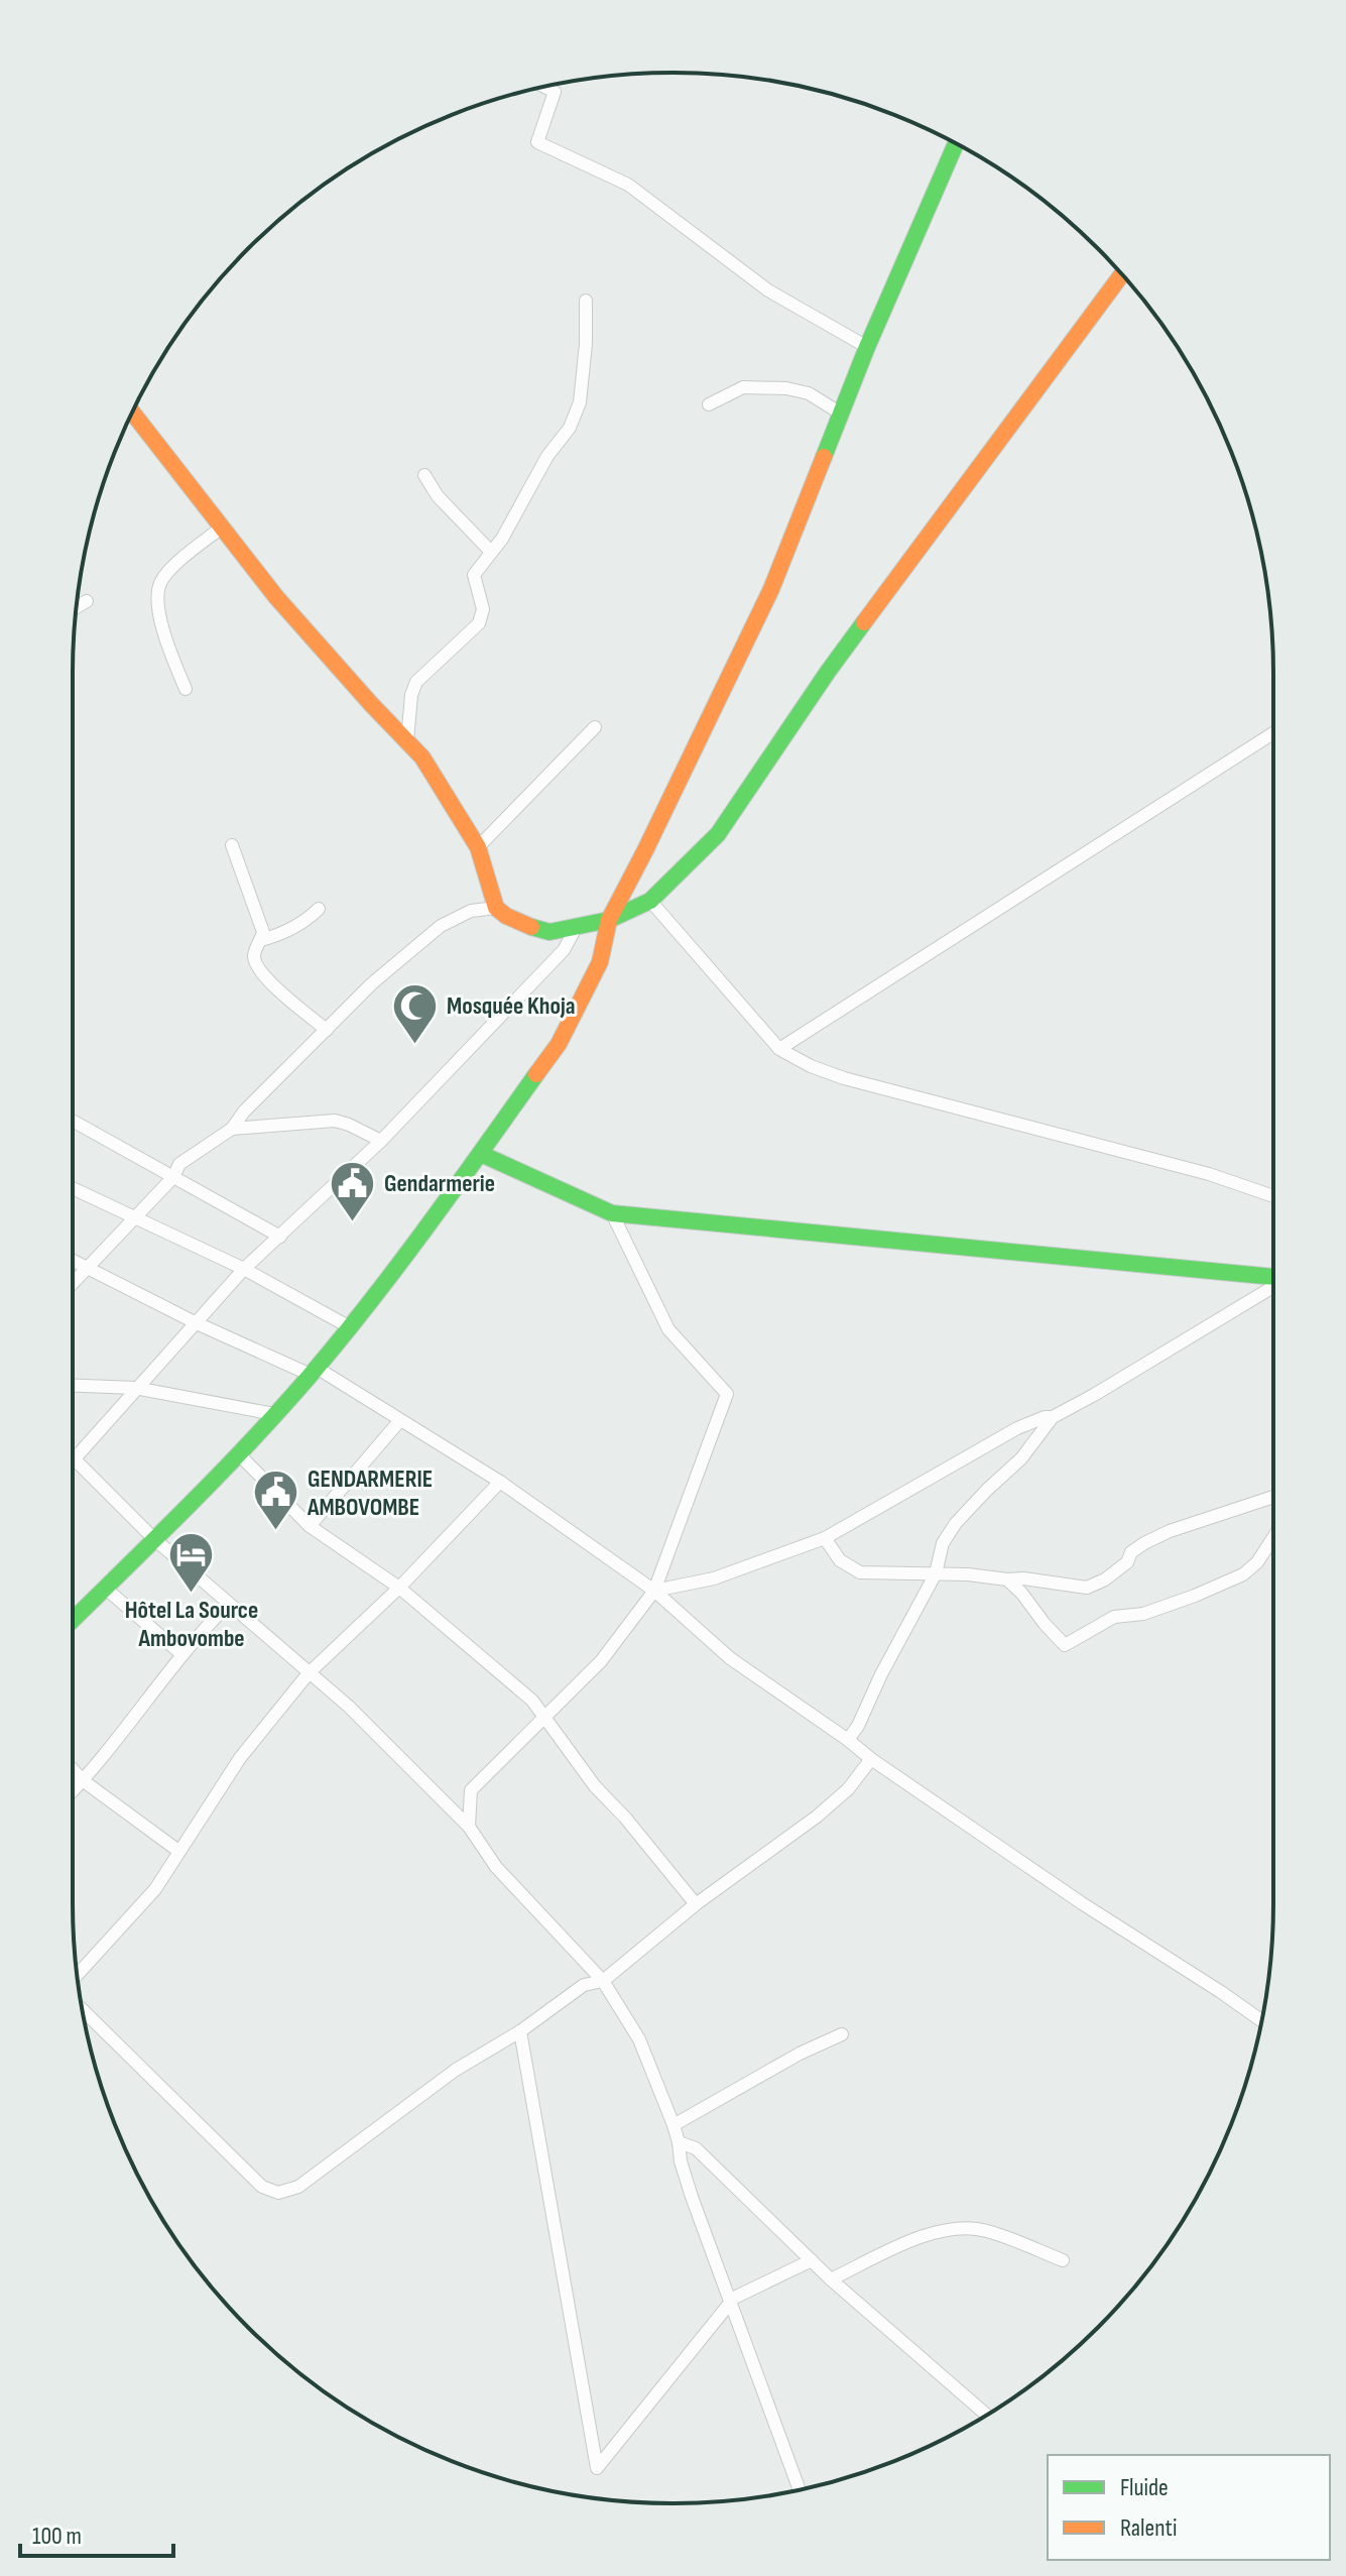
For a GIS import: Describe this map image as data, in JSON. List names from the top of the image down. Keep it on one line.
{"places":{"mosque":["Mosquée Khoja"],"public building":["Gendarmerie","GENDARMERIE AMBOVOMBE"],"hotel":["Hôtel La Source Ambovombe"]},"legend":["Fluide","Ralenti"],"scale_bar":"100 m"}
